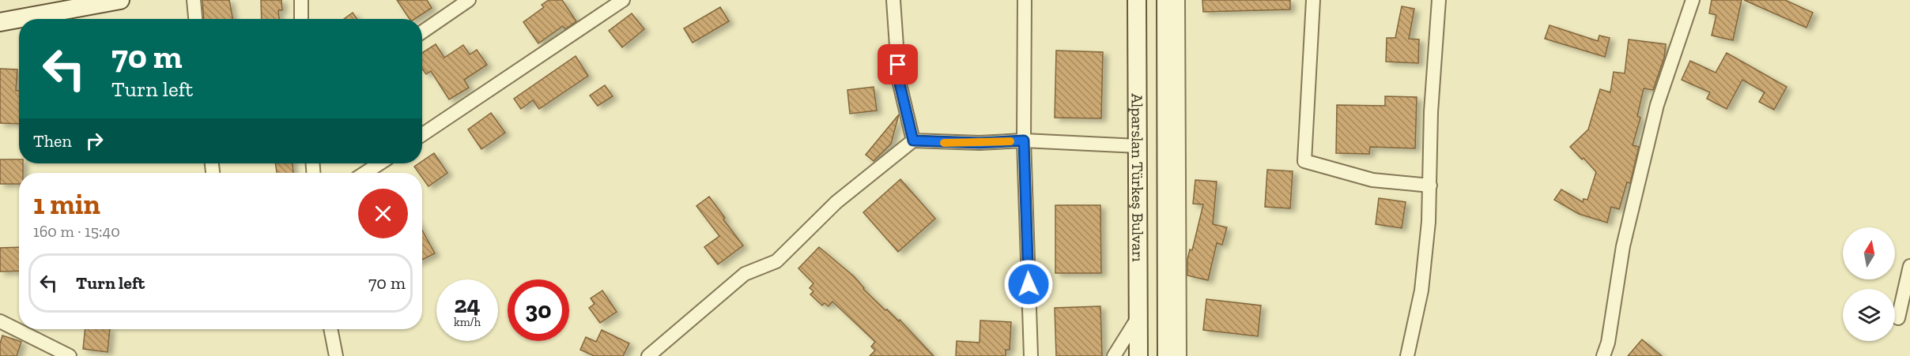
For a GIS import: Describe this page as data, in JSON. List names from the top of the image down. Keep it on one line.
{"streets":{"main road":["Alparslan Türkeş Bulvarı"]},"north":"top","page":{"turn":["70 m","Turn left"],"then":"Then","heading":["1 min","160 m · 15:40"],"list":[{"name":"Turn left","value":"70 m"}],"speed":"24 km/h","limit":"30"}}
